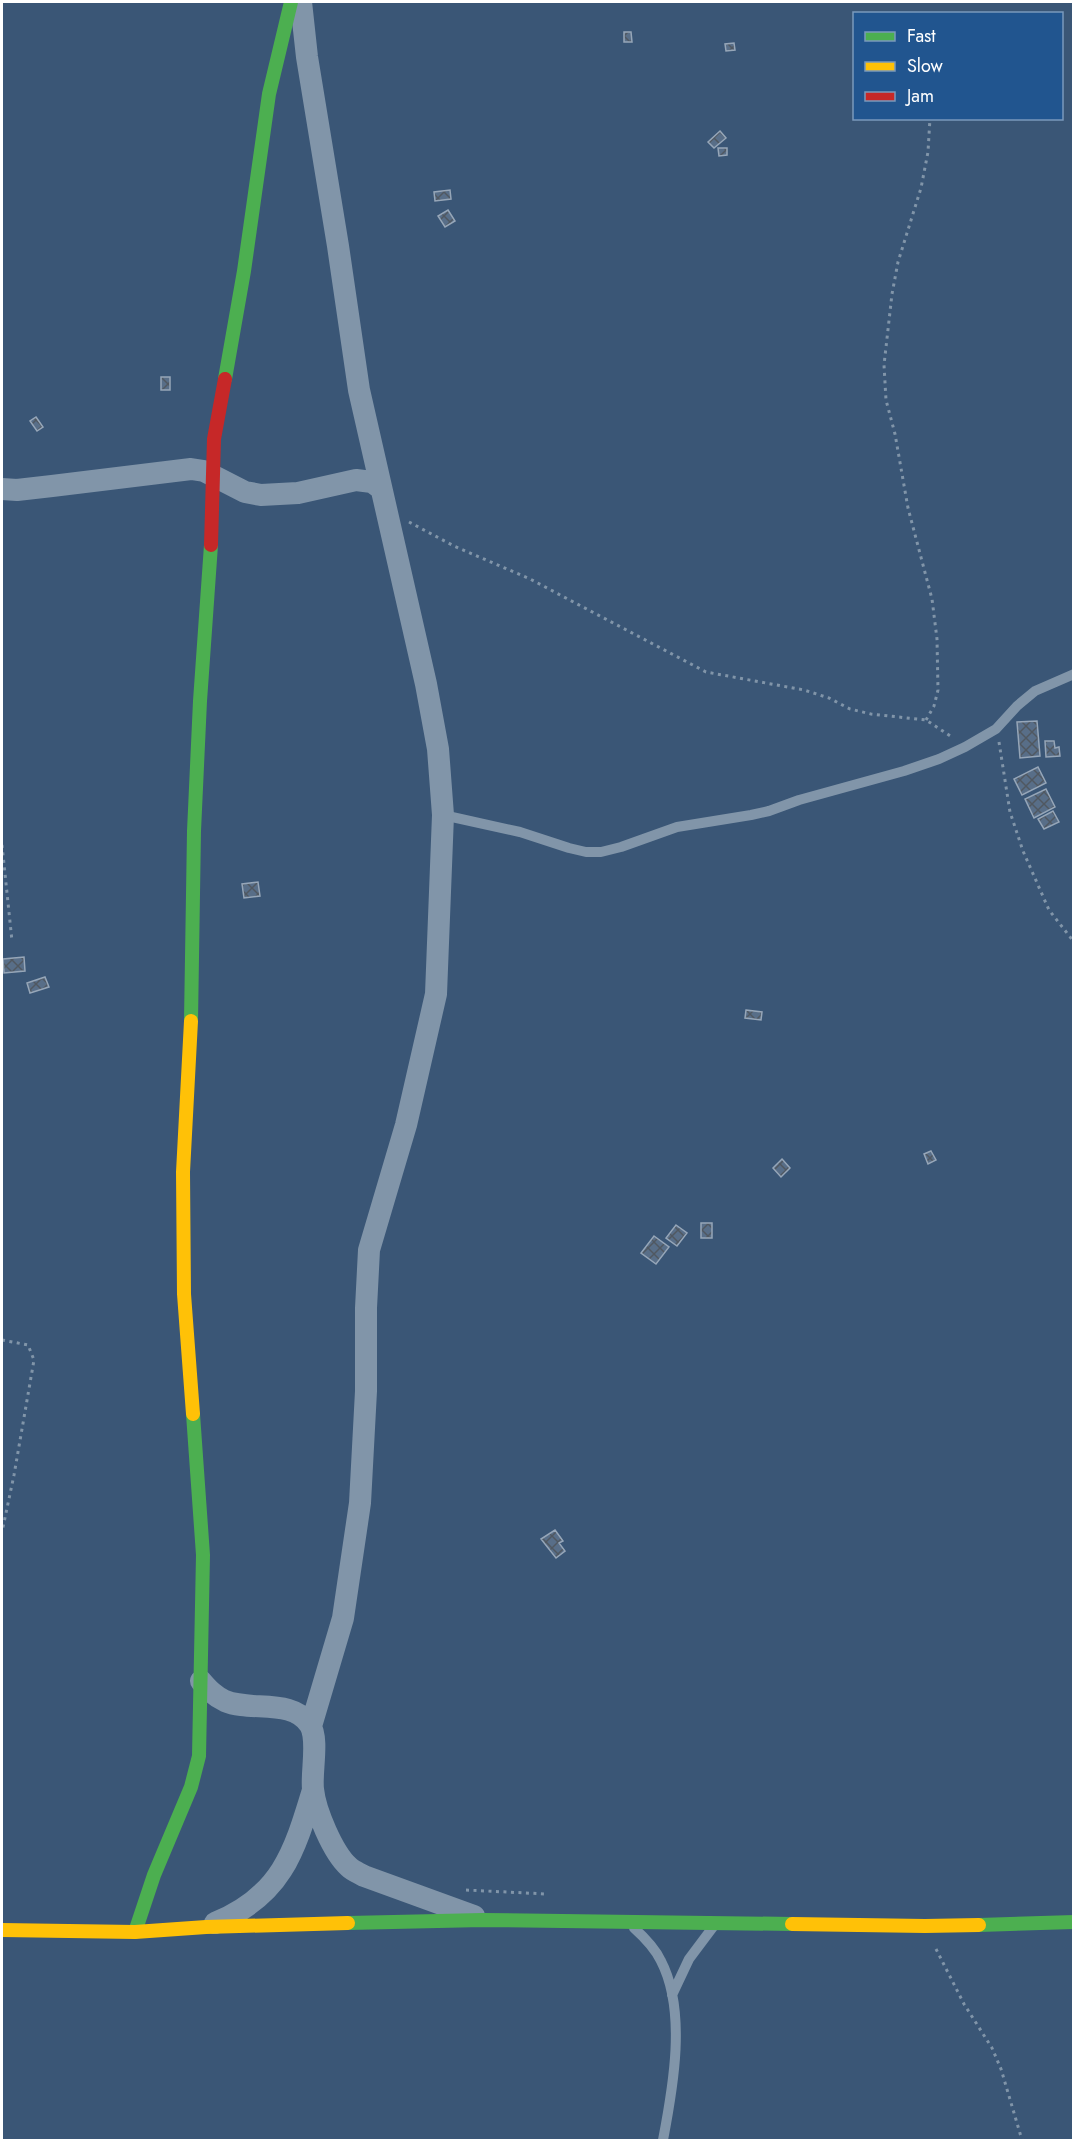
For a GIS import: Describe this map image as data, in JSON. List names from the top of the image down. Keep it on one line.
{"legend":["Fast","Slow","Jam"]}
